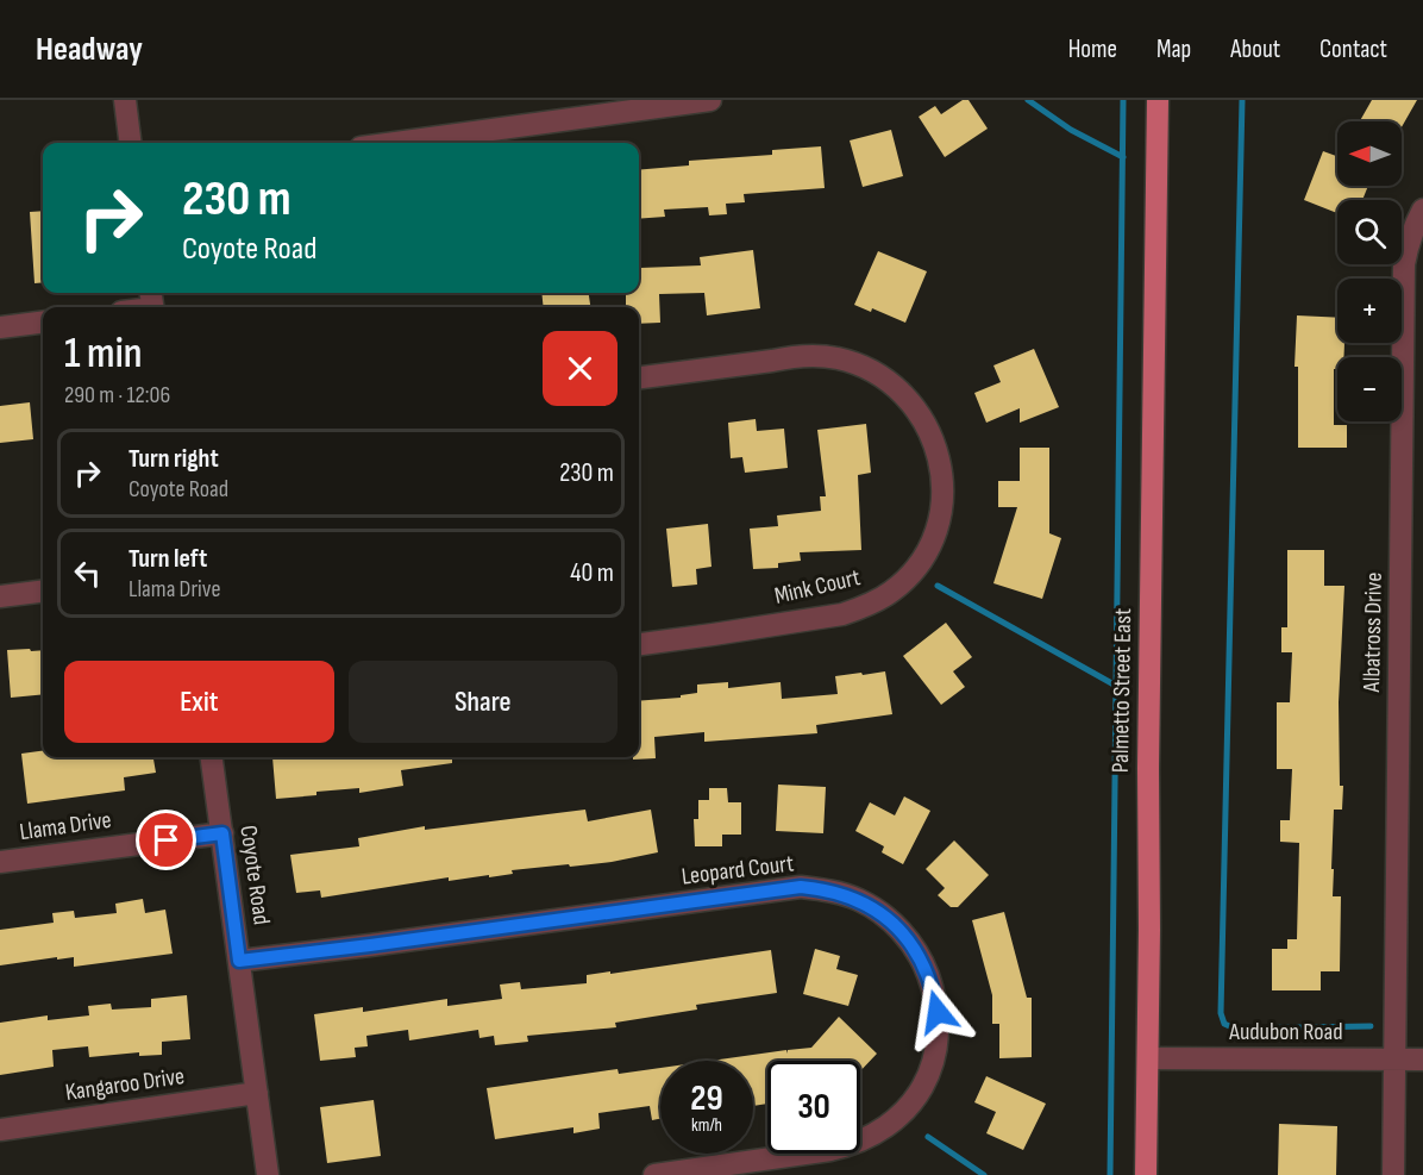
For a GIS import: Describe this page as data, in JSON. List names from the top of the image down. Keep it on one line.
{"streets":{"main road":["Palmetto Street East"],"street":["Mink Court","Albatross Drive","Llama Drive","Leopard Court","Coyote Road","Audubon Road","Kangaroo Drive"]},"crossings":[["Albatross Drive","Audubon Road"],["Palmetto Street East","Audubon Road"],["Llama Drive","Coyote Road"],["Leopard Court","Coyote Road"],["Coyote Road","Kangaroo Drive"]],"north":"left","page":{"header":"Headway","nav":["Home","Map","About","Contact"],"map_buttons":["+","−"],"turn":["230 m","Coyote Road"],"heading":["1 min","290 m · 12:06"],"list":[{"name":"Turn right","note":"Coyote Road","value":"230 m"},{"name":"Turn left","note":"Llama Drive","value":"40 m"}],"buttons":["Exit","Share"],"speed":"29 km/h","limit":"30"}}
